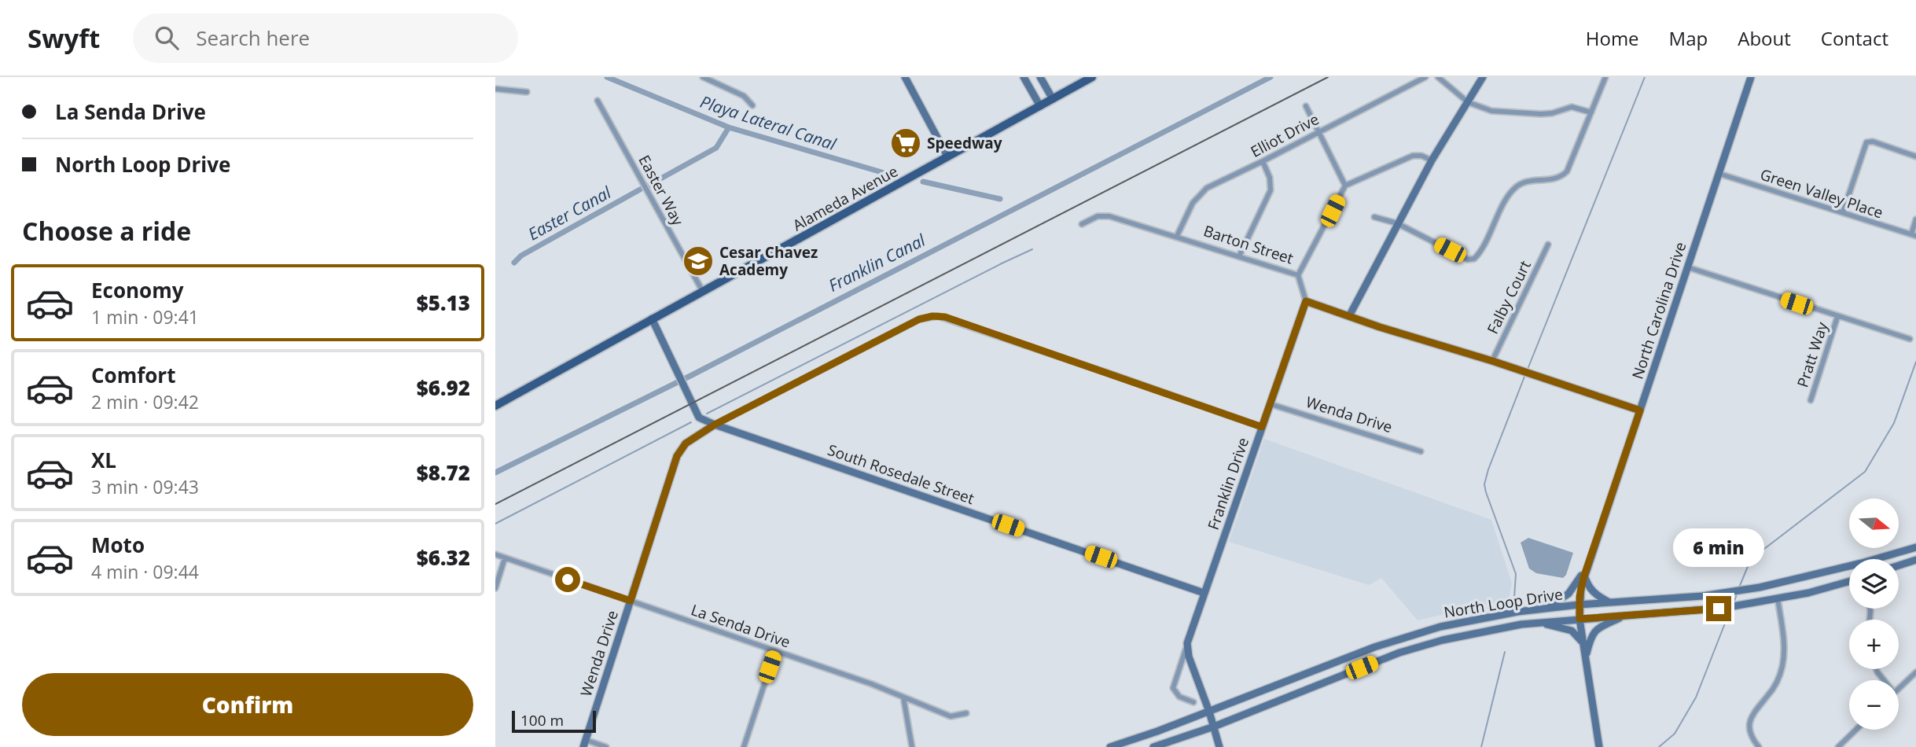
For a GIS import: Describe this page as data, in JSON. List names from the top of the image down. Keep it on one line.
{"streets":{"main road":["Alameda Avenue","North Carolina Drive","Wenda Drive","South Rosedale Street","Franklin Drive","North Loop Drive"],"street":["Elliot Drive","Easter Way","Green Valley Place","Barton Street","Falby Court","Pratt Way","La Senda Drive"]},"crossings":[["Elliot Drive","Barton Street"],["Easter Way","Alameda Avenue"],["Green Valley Place","North Carolina Drive"],["Barton Street","Franklin Drive"],["North Carolina Drive","North Loop Drive"],["Wenda Drive","South Rosedale Street"],["Wenda Drive","Franklin Drive"],["Wenda Drive","La Senda Drive"],["South Rosedale Street","Franklin Drive"]],"water":["Playa Lateral Canal","Easter Canal","Franklin Canal"],"places":{"supermarket":["Speedway"],"school or university":["Cesar Chavez Academy"]},"scale_bar":"100 m","north":"right","page":{"header":"Swyft","search":"Search here","nav":["Home","Map","About","Contact"],"banner":["La Senda Drive","North Loop Drive"],"heading":"Choose a ride","list":[{"name":"Economy","note":"1 min · 09:41","value":"$5.13"},{"name":"Comfort","note":"2 min · 09:42","value":"$6.92"},{"name":"XL","note":"3 min · 09:43","value":"$8.72"},{"name":"Moto","note":"4 min · 09:44","value":"$6.32"}],"map_buttons":["+","−"],"bubble":"6 min","buttons":"Confirm","scale":"100 m"}}
